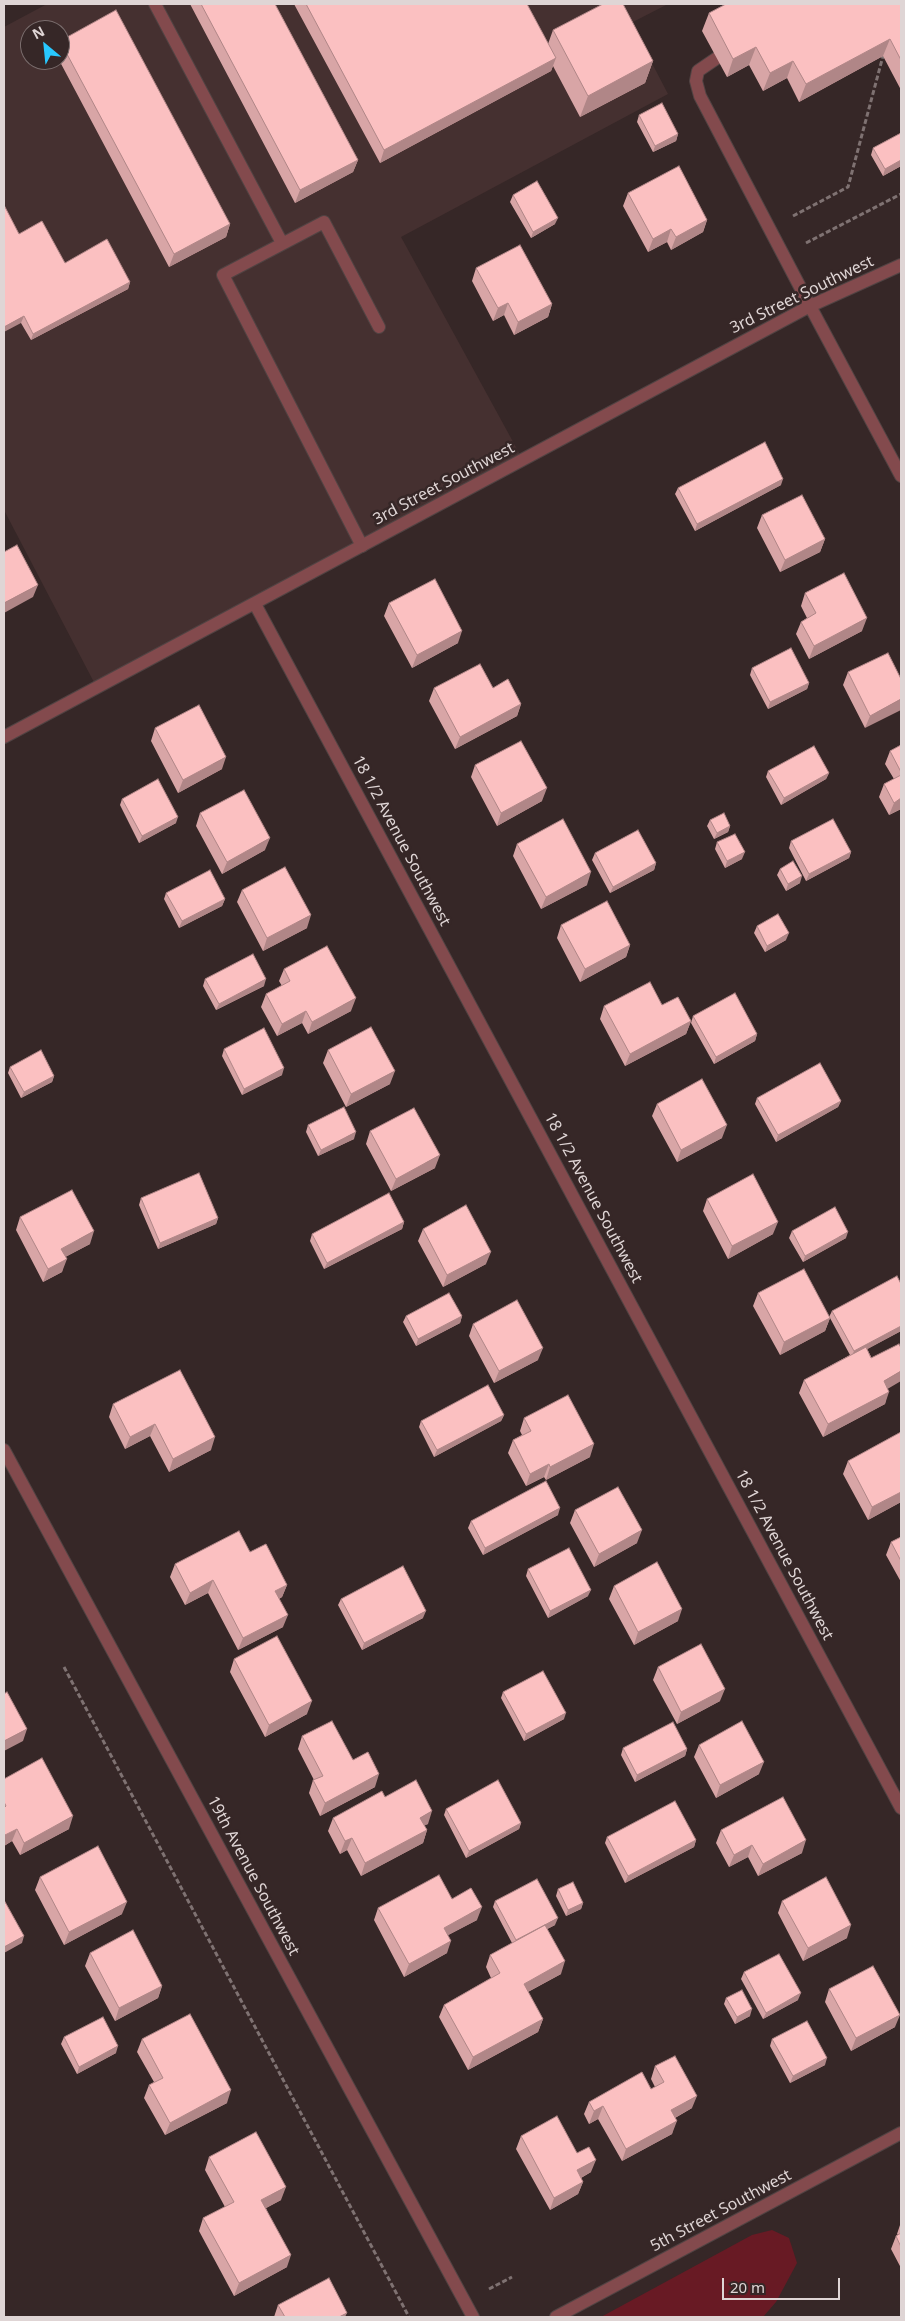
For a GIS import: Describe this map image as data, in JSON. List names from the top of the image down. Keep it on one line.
{"streets":{"street":["3rd Street Southwest","18 1/2 Avenue Southwest","19th Avenue Southwest","5th Street Southwest"]},"crossings":[["3rd Street Southwest","18 1/2 Avenue Southwest"]],"scale_bar":"20 m","north":"top left"}
